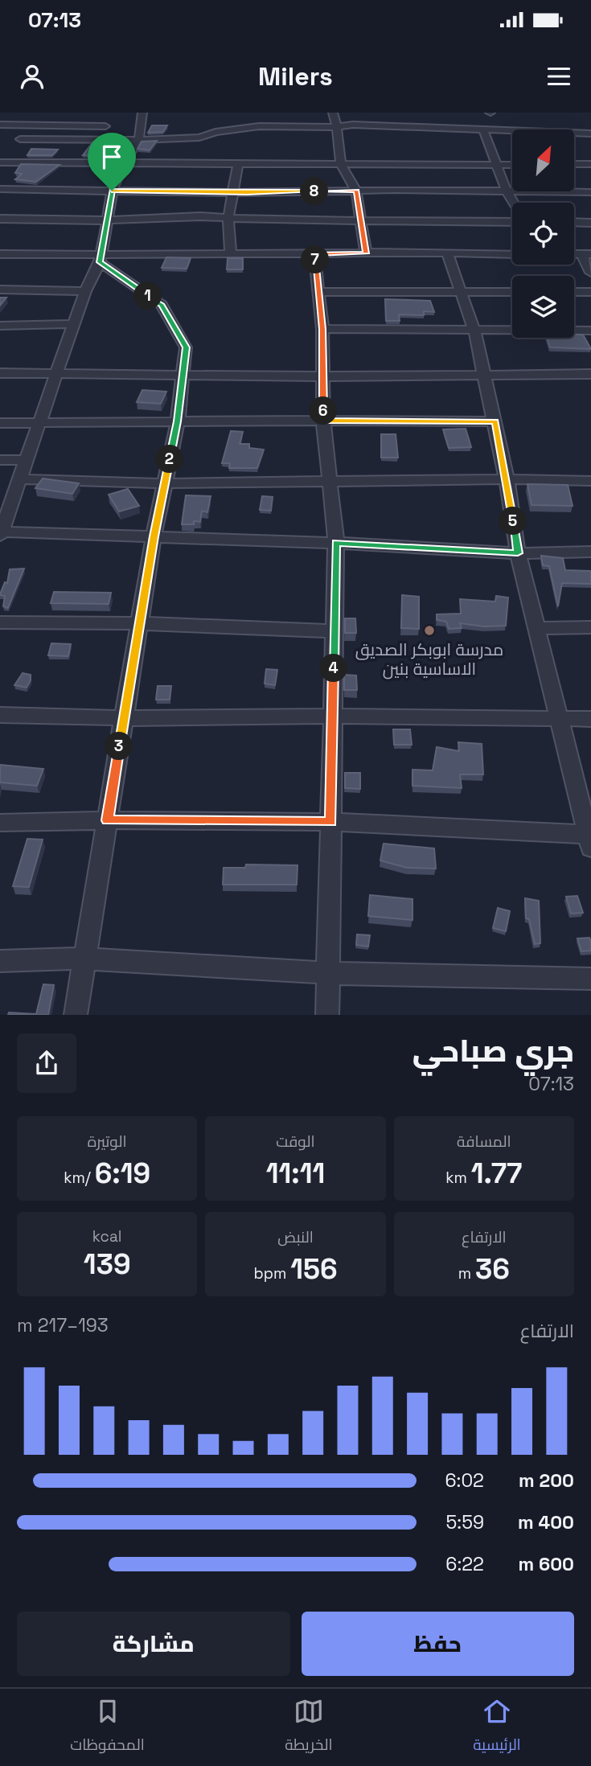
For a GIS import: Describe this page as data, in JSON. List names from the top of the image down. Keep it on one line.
{"places":["مدرسة ابوبكر الصديق الاساسية بنين"],"north":"top right","page":{"status":"07:13","header":"Milers","pins":["8","7","1","6","2","5","4","3"],"heading":["جري صباحي","07:13"],"stats":[["المسافة","1.77 km"],["الوقت","11:11"],["الوتيرة","6:19 /km"],["الارتفاع","36 m"],["النبض","156 bpm"],["kcal","139"]],"chart":["الارتفاع","193–217 m"],"list":[{"name":"200 m","note":"6:02"},{"name":"400 m","note":"5:59"},{"name":"600 m","note":"6:22"}],"buttons":["حفظ","مشاركة"],"tabs":["الرئيسية","الخريطة","المحفوظات"]}}
